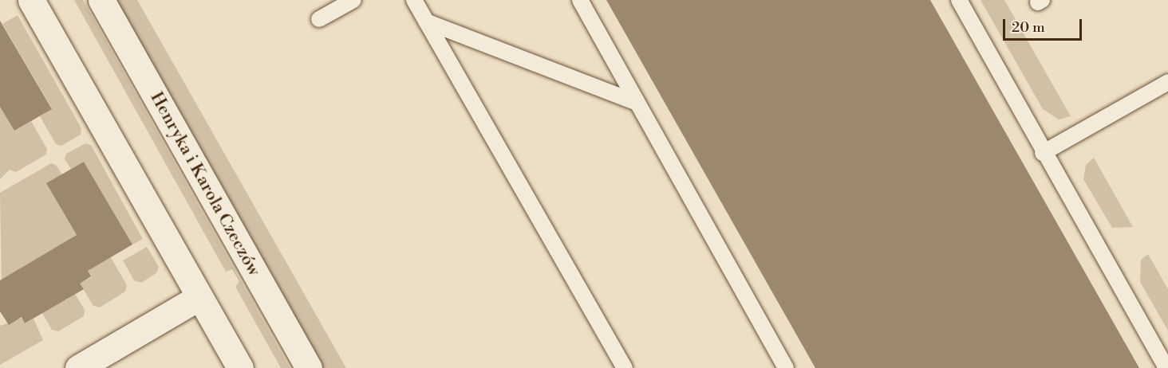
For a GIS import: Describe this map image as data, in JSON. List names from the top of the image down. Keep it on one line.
{"streets":{"street":["Henryka i Karola Czeczów"]},"scale_bar":"20 m"}
